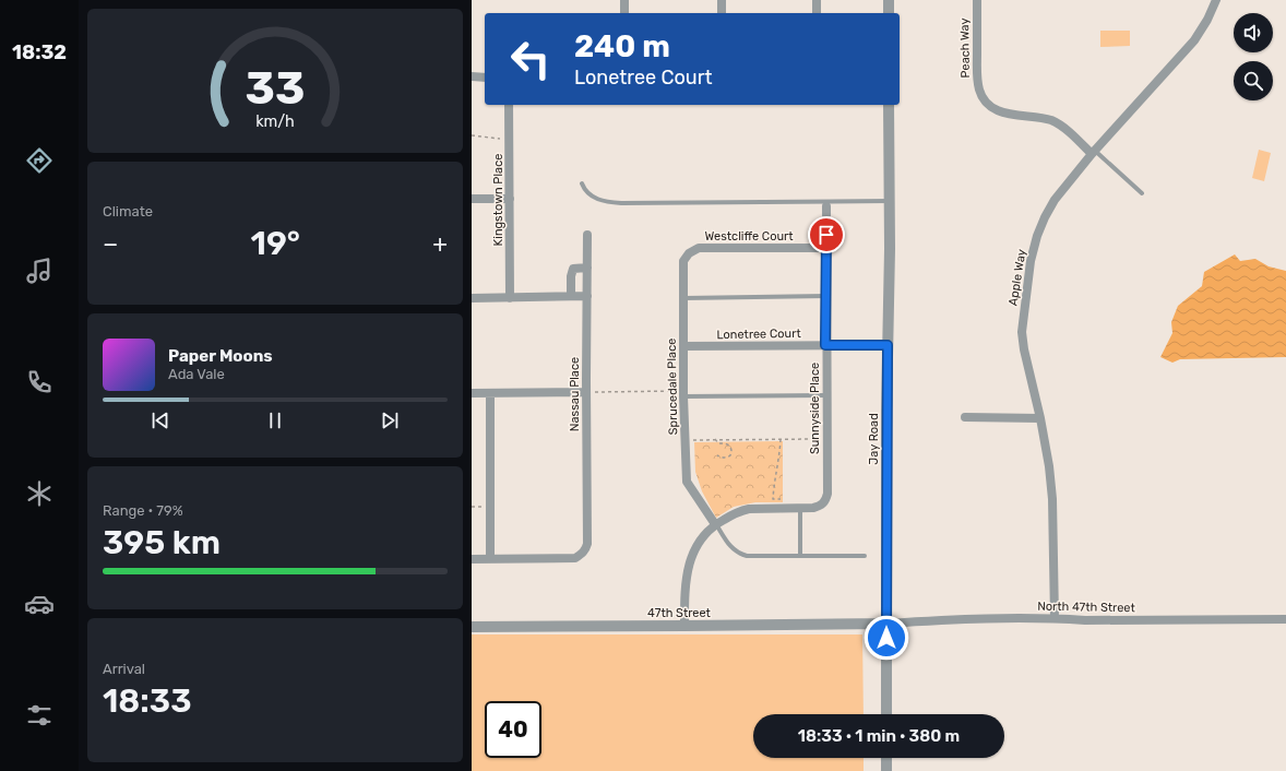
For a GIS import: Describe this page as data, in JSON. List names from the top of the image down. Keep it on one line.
{"streets":{"street":["Peach Way","Kingstown Place","Westcliffe Court","Apple Way","Lonetree Court","Sprucedale Place","Nassau Place","Sunnyside Place","Jay Road","North 47th Street","47th Street"]},"crossings":[["Peach Way","Apple Way"],["Westcliffe Court","Sprucedale Place"],["Westcliffe Court","Sunnyside Place"],["Apple Way","North 47th Street"],["Lonetree Court","Sprucedale Place"],["Lonetree Court","Sunnyside Place"],["Lonetree Court","Jay Road"],["Jay Road","North 47th Street"],["Jay Road","47th Street"],["North 47th Street","47th Street"]],"page":{"tabs":"18:32","turn":["240 m","Lonetree Court"],"tile":["Climate",["Range · 79%","395 km"],["Arrival","18:33"]],"heat":["−","19°","+"],"song":["Paper Moons","Ada Vale"],"limit":"40","trip":"18:33 · 1 min · 380 m","gauge":["33","km/h"]}}
